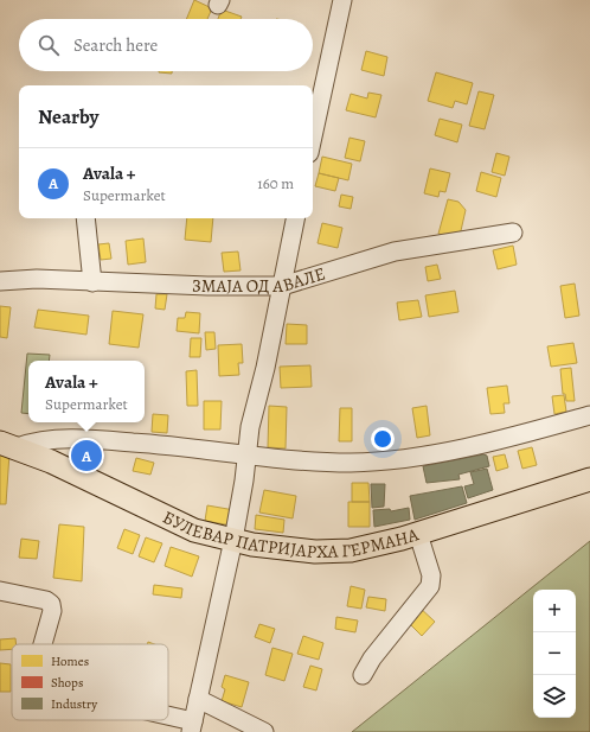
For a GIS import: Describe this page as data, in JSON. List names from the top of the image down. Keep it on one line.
{"streets":{"main road":["БУЛЕВАР ПАТРИЈАРХА ГЕРМАНА"],"street":["ЗМАЈА ОД АВАЛЕ"]},"legend":["Homes","Shops","Industry"],"page":{"search":"Search here","heading":"Nearby","list":[{"mark":"A","name":"Avala +","note":"Supermarket","value":"160 m"}],"popup":["Avala +","Supermarket"],"pins":"A","map_buttons":["+","−"]}}
